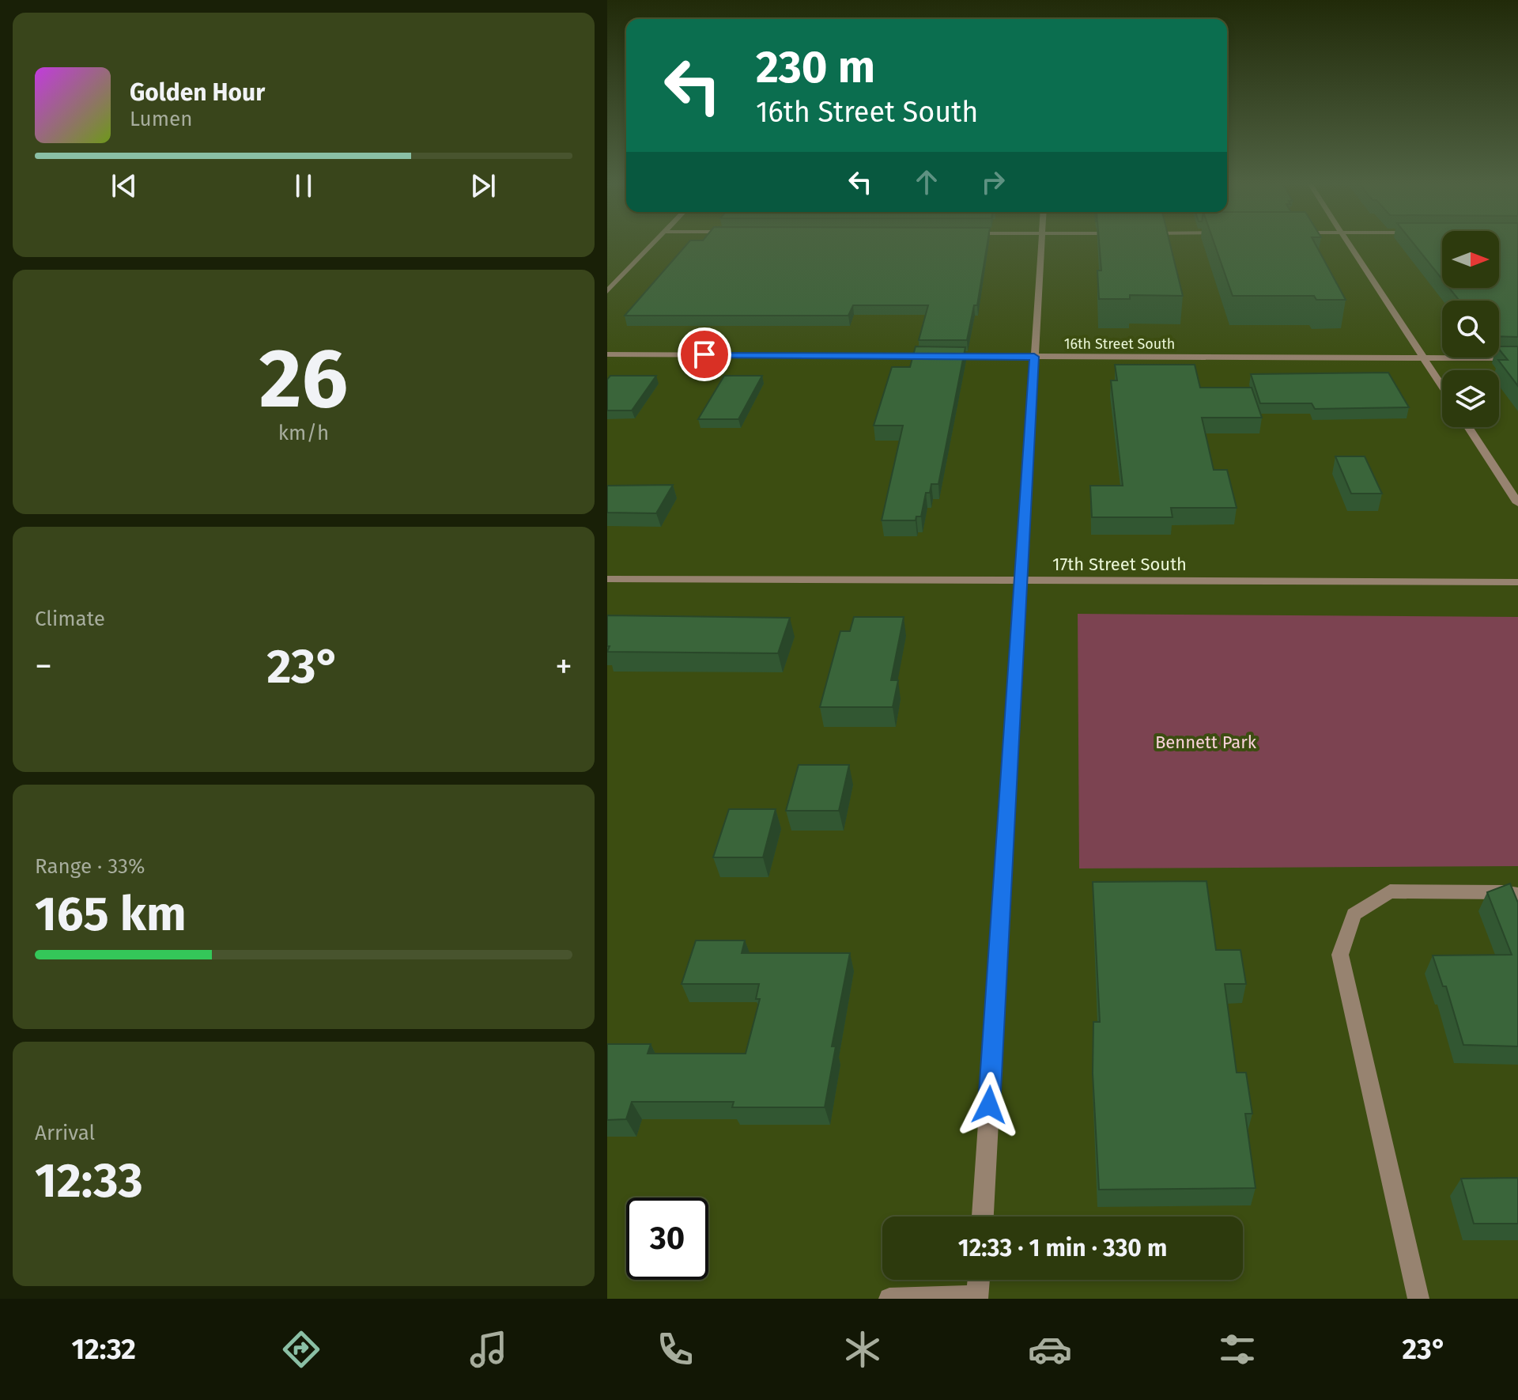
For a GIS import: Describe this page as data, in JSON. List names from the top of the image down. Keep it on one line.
{"streets":{"street":["16th Street South","17th Street South"]},"parks":["Bennett Park"],"north":"right","page":{"turn":["230 m","16th Street South"],"song":["Golden Hour","Lumen"],"tile":[["26","km/h"],"Climate",["Range · 33%","165 km"],["Arrival","12:33"]],"heat":["−","23°","+"],"limit":"30","trip":"12:33 · 1 min · 330 m","tabs":["12:32","23°"]}}
